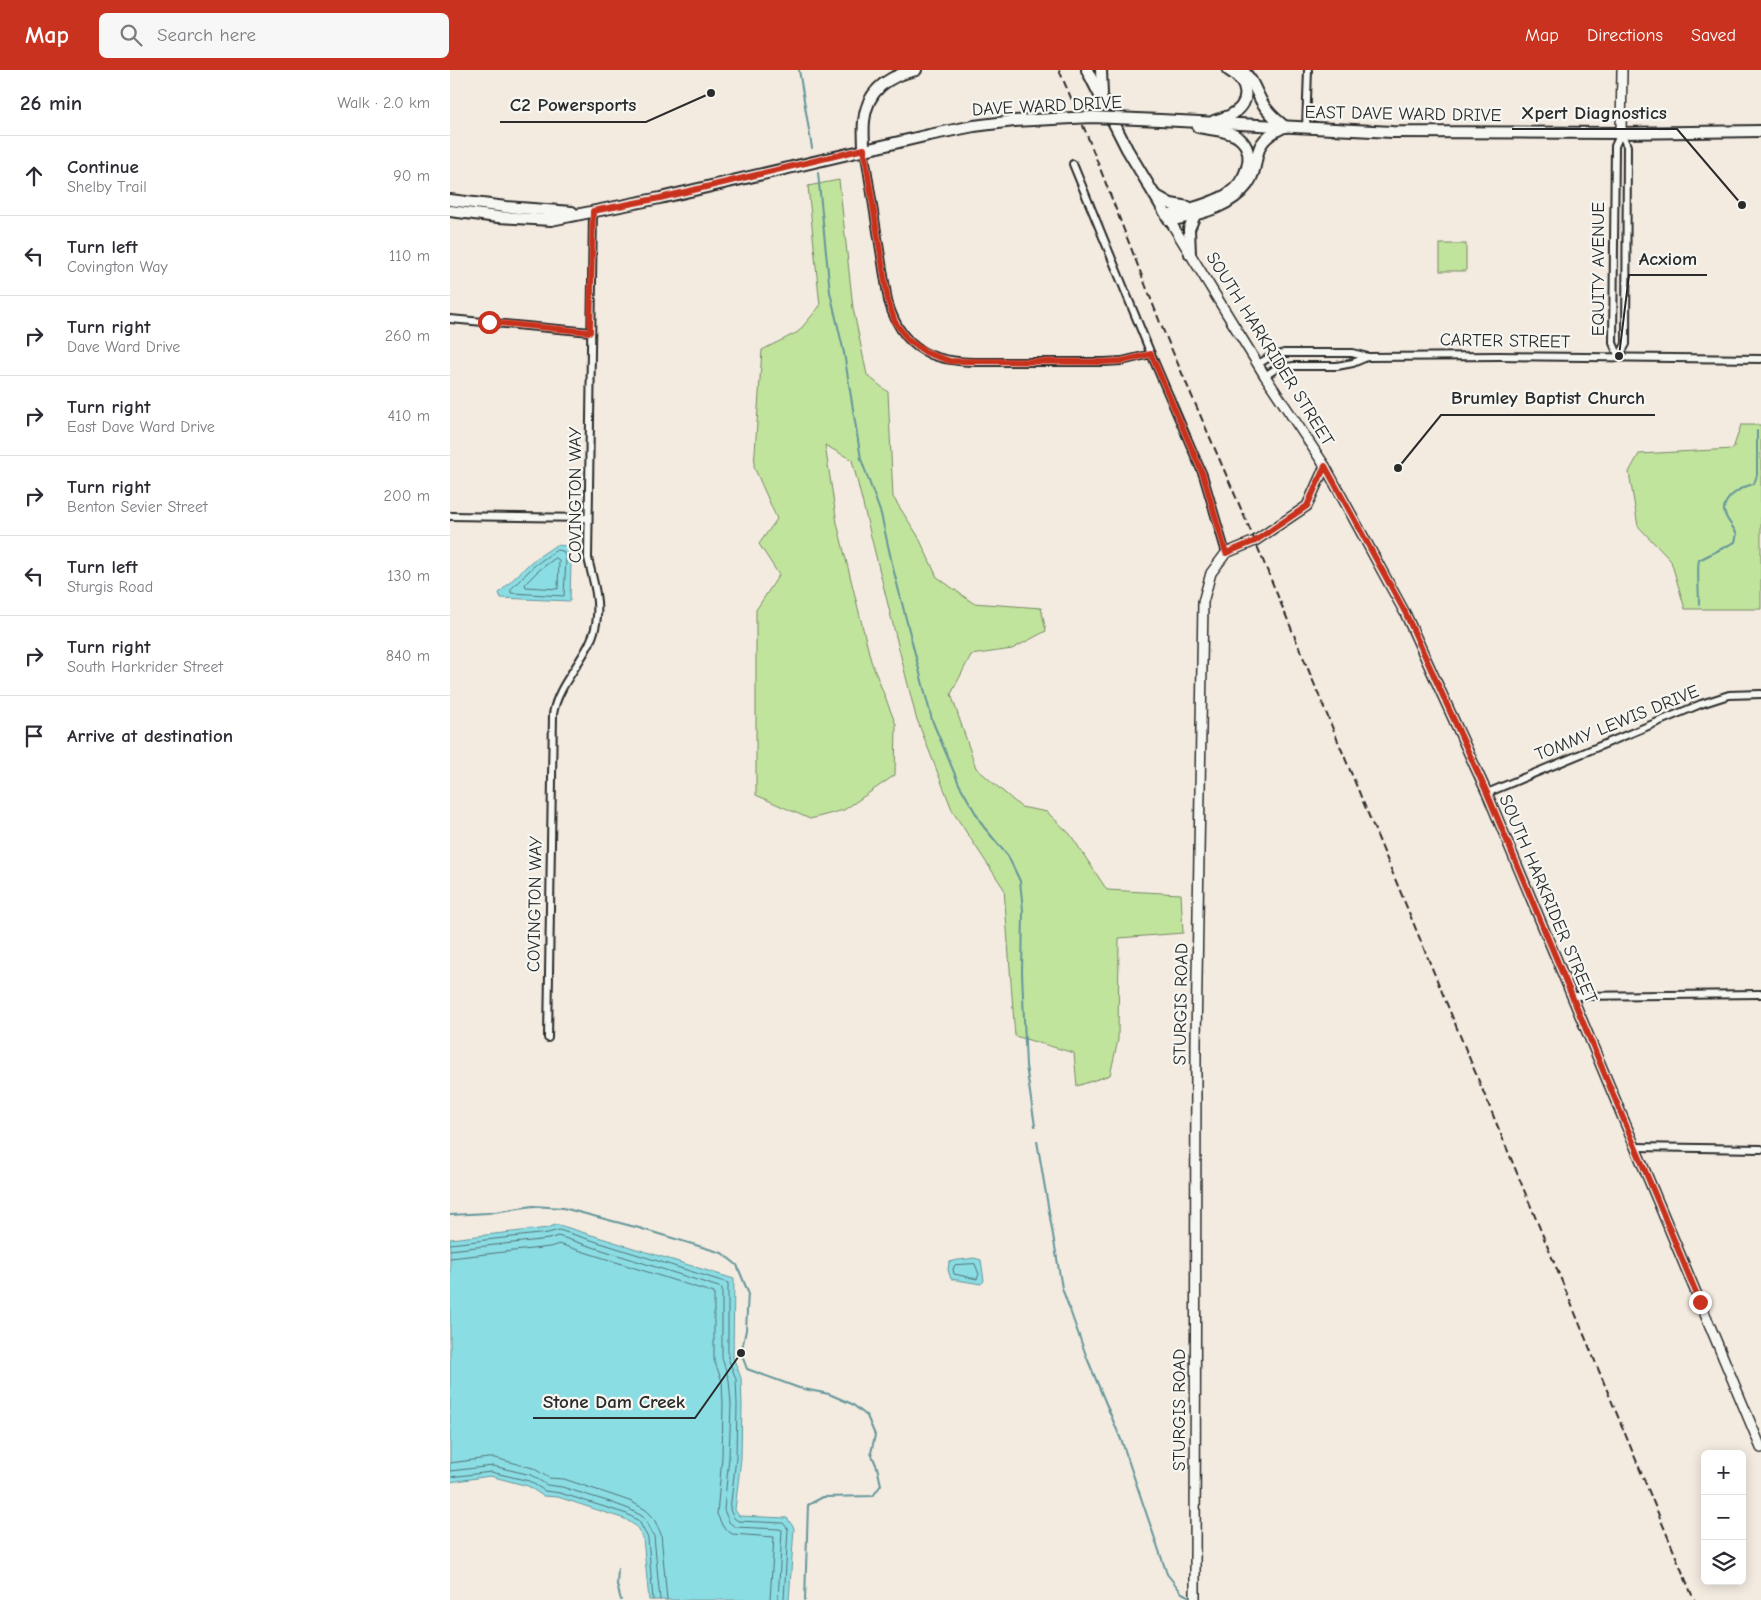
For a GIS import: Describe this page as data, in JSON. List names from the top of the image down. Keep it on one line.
{"streets":{"main road":["DAVE WARD DRIVE","EAST DAVE WARD DRIVE","EQUITY AVENUE","SOUTH HARKRIDER STREET","STURGIS ROAD"],"street":["CARTER STREET","COVINGTON WAY","TOMMY LEWIS DRIVE"]},"crossings":[["DAVE WARD DRIVE","EAST DAVE WARD DRIVE"],["DAVE WARD DRIVE","COVINGTON WAY"],["EAST DAVE WARD DRIVE","EQUITY AVENUE"],["EQUITY AVENUE","CARTER STREET"],["CARTER STREET","SOUTH HARKRIDER STREET"],["SOUTH HARKRIDER STREET","TOMMY LEWIS DRIVE"]],"places":["C2 Powersports","Xpert Diagnostics","Acxiom","Brumley Baptist Church","Stone Dam Creek"],"page":{"header":"Map","search":"Search here","nav":["Map","Directions","Saved"],"heading":["26 min","Walk · 2.0 km"],"list":[["Continue","Shelby Trail","90 m"],["Turn left","Covington Way","110 m"],["Turn right","Dave Ward Drive","260 m"],["Turn right","East Dave Ward Drive","410 m"],["Turn right","Benton Sevier Street","200 m"],["Turn left","Sturgis Road","130 m"],["Turn right","South Harkrider Street","840 m"],"Arrive at destination"],"map_buttons":["+","−"]}}
